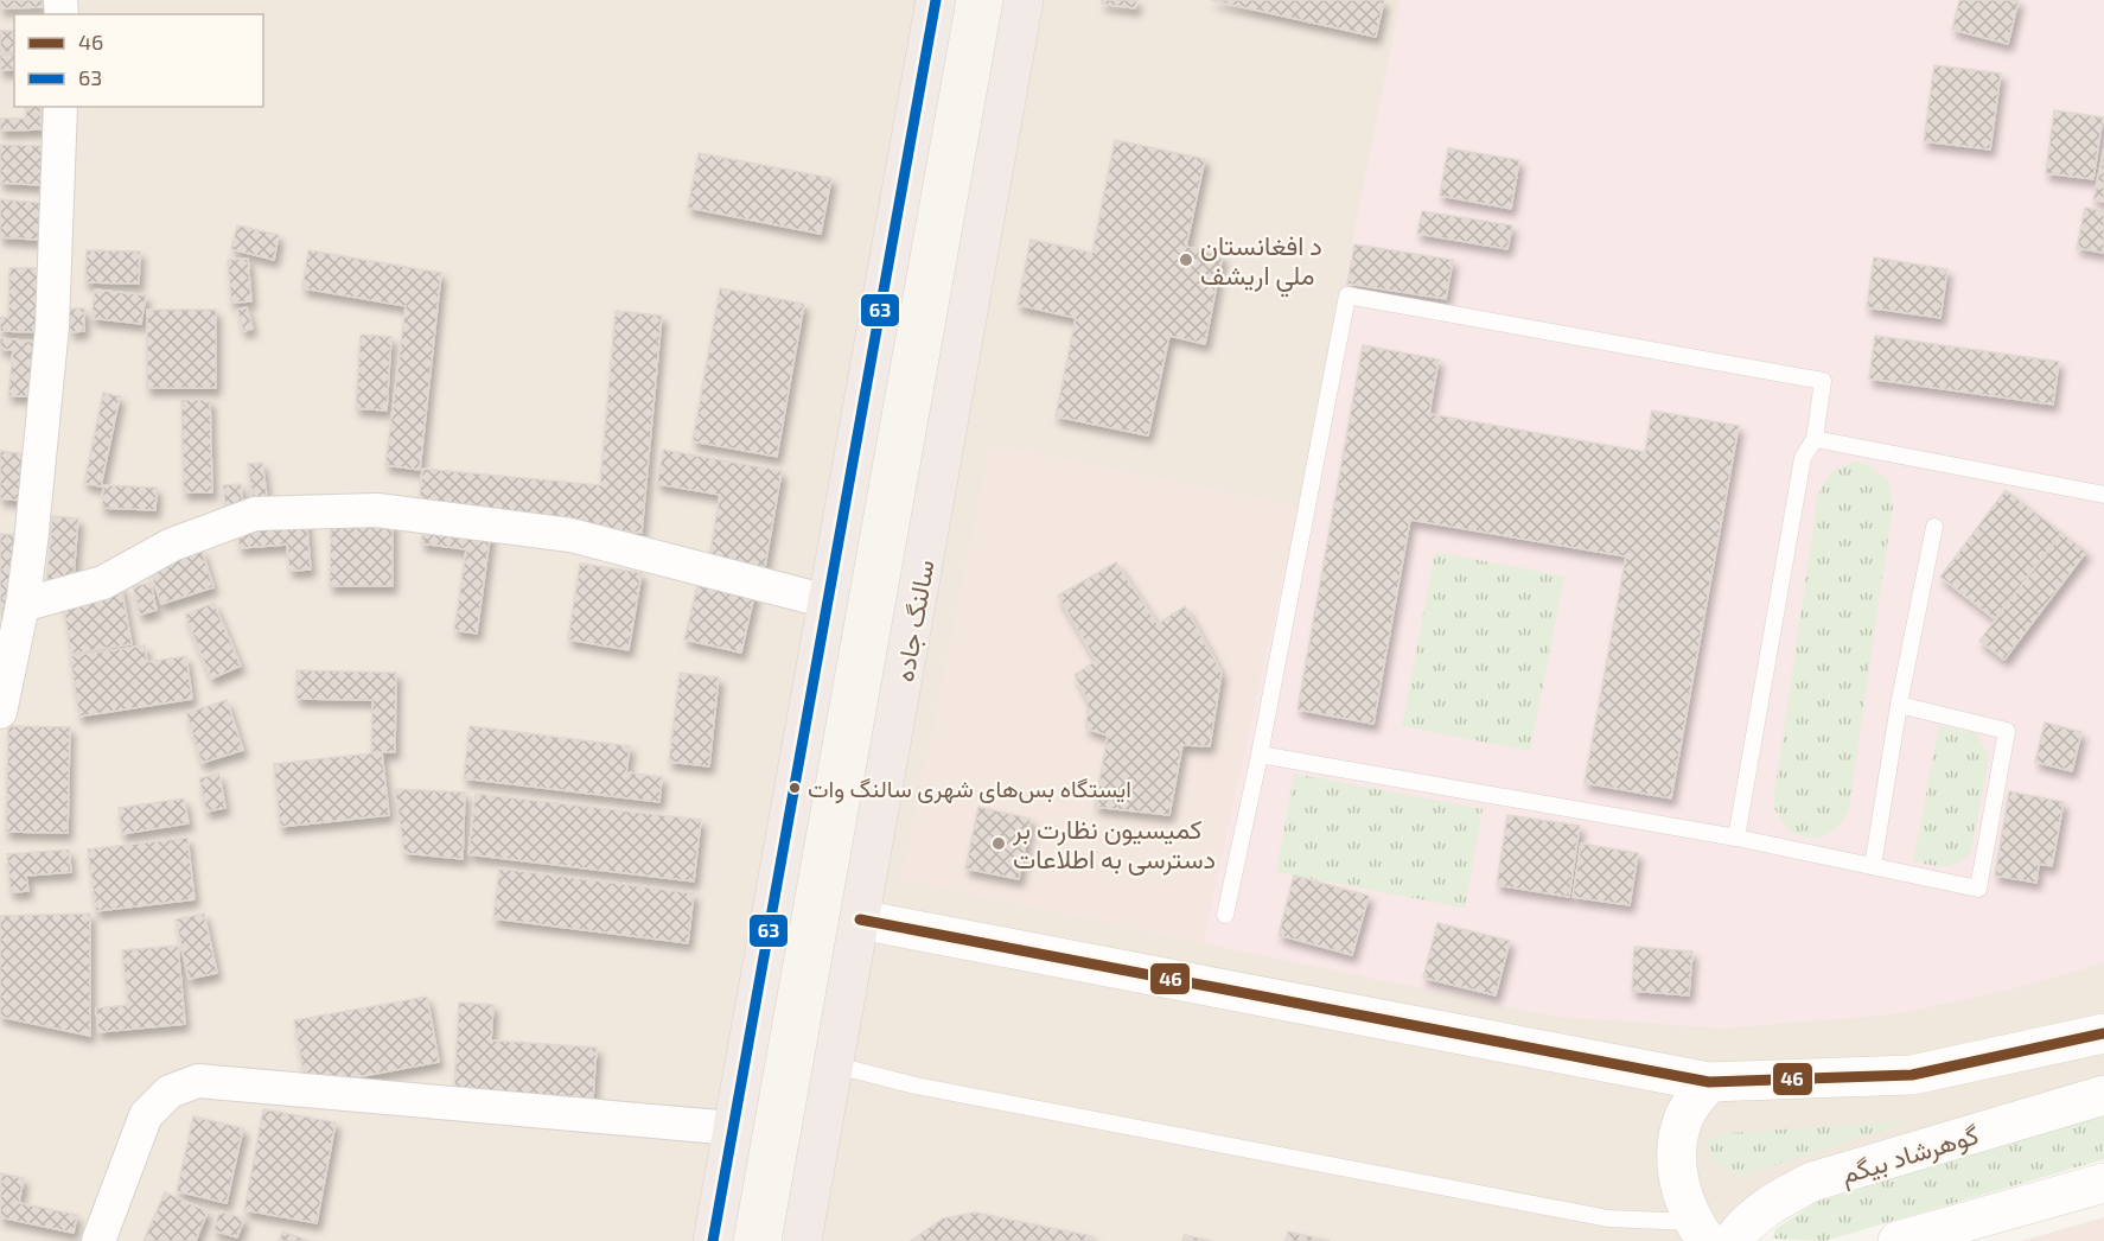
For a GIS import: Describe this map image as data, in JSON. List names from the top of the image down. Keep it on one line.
{"streets":{"highway":["سالنگ جاده"],"street":["گوهرشاد بیگم"]},"places":["د افغانستان ملي اریشف","ایستگاه بس‌های شهری سالنگ وات","کمیسیون نظارت بر دسترسی به اطلاعات"],"lines":["transit line 63","transit line 46"],"legend":["46","63"]}
